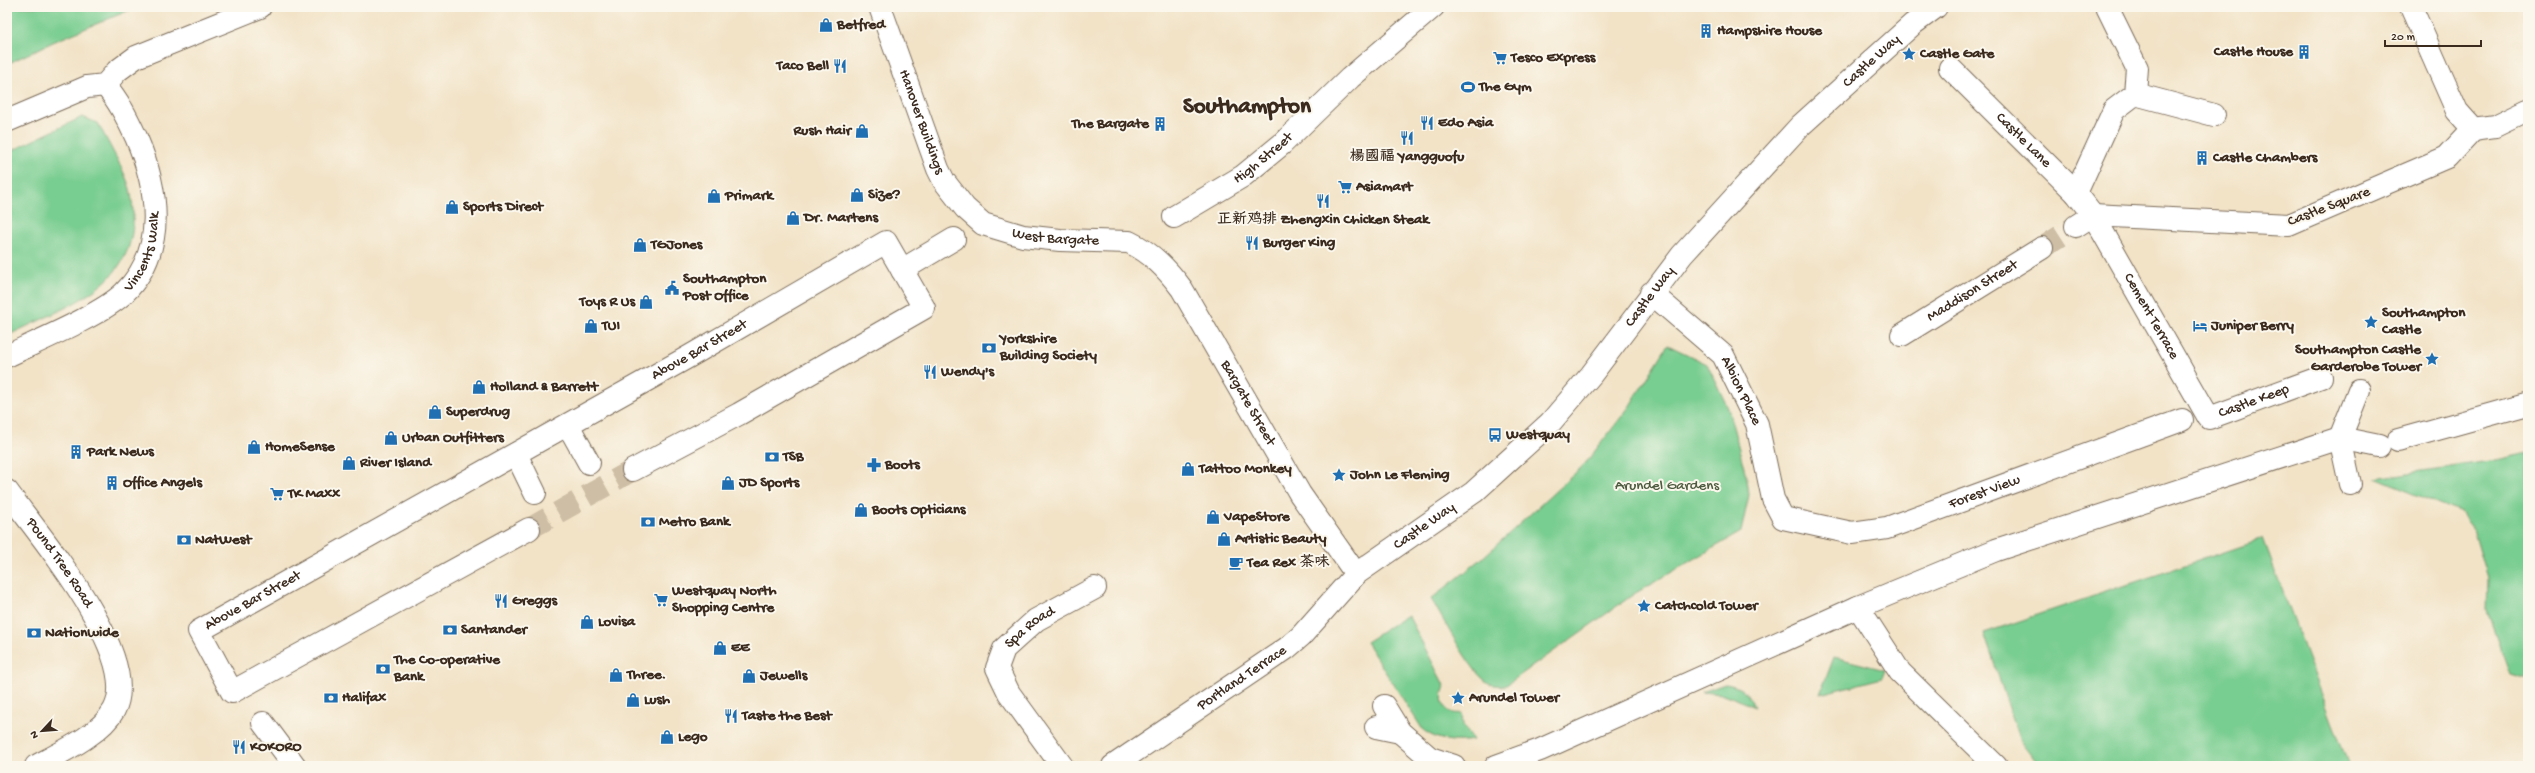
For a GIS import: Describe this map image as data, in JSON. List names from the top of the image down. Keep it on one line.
{"streets":{"street":["Castle Way","Hanover Buildings","Castle Lane","High Street","Castle Square","West Bargate","Vincents Walk","Maddison Street","Cement Terrace","Above Bar Street","Albion Place","Castle Keep","Bargate Street","Forest View","Pound Tree Road","Spa Road","Portland Terrace"]},"crossings":[["Castle Way","Albion Place"],["Castle Way","Bargate Street"],["Castle Way","Portland Terrace"],["Hanover Buildings","West Bargate"],["Castle Lane","Castle Square"],["Castle Lane","Cement Terrace"],["Castle Square","Cement Terrace"],["West Bargate","Bargate Street"],["Cement Terrace","Castle Keep"],["Albion Place","Forest View"],["Bargate Street","Portland Terrace"]],"districts":["Southampton"],"parks":["Arundel Gardens"],"places":{"shop":["Betfred","Rush Hair","Size?","Primark","Sports Direct","Dr. Martens","TGJones","Toys R Us","TUI","Holland & Barrett","Superdrug","Urban Outfitters","HomeSense","River Island","Tattoo Monkey","JD Sports","Boots Opticians","VapeStore","Artistic Beauty","Lovisa","EE","Three.","Jewells","Lush","Lego"],"building":["Hampshire House","Castle House","The Bargate","Castle Chambers","Park News","Office Angels"],"place":["Castle Gate","Southampton Castle","Southampton Castle Garderobe Tower","John Le Fleming","Catchcold Tower","Arundel Tower"],"supermarket":["Tesco Express","Asiamart","TK Maxx","Westquay North Shopping Centre"],"restaurant":["Taco Bell","Edo Asia","楊國福 Yangguofu","正新鸡排 Zhengxin Chicken Steak","Burger King","Wendy's","Greggs","Taste the Best","KOKORO"],"sports":["The Gym"],"public building":["Southampton Post Office"],"hotel":["Juniper Berry"],"bank":["Yorkshire Building Society","TSB","Metro Bank","NatWest","Santander","Nationwide","The Co-operative Bank","Halifax"],"bus stop":["Westquay"],"pharmacy":["Boots"],"cafe":["Tea Rex 茶味"]},"scale_bar":"20 m","north":"bottom left"}
